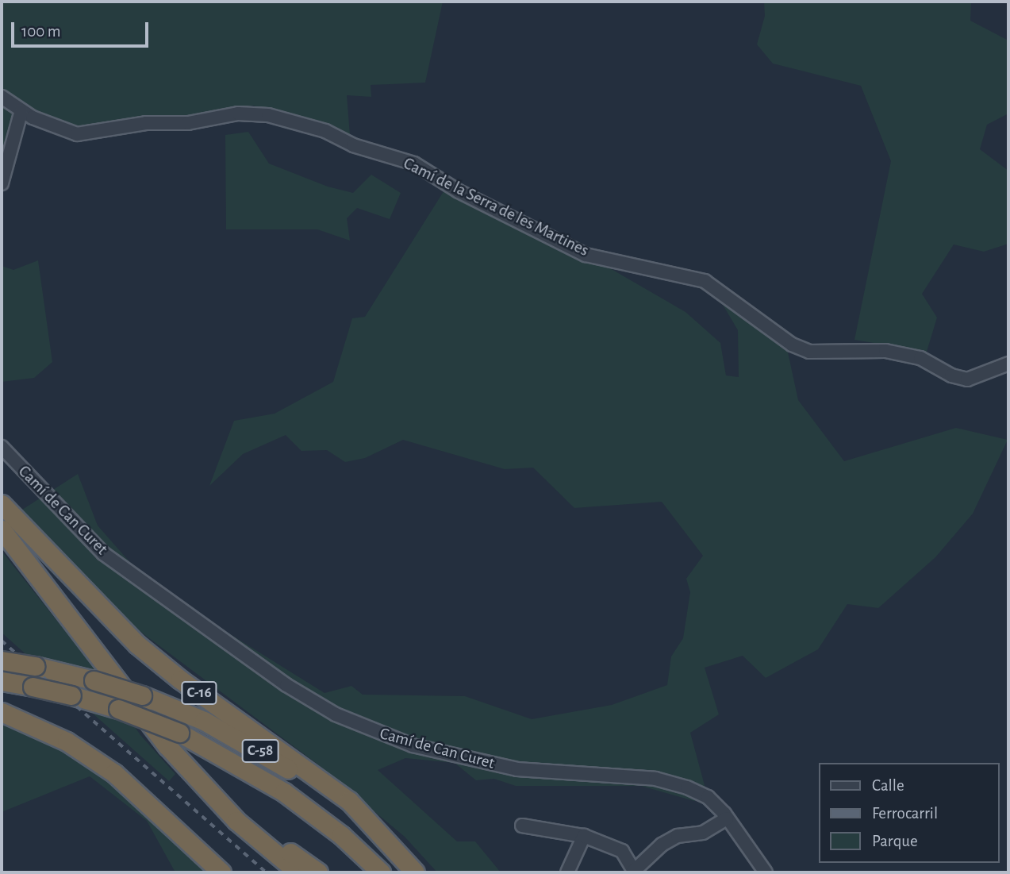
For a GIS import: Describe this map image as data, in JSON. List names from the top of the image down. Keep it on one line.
{"streets":{"highway":["C-16","C-58"],"street":["Camí de la Serra de les Martines","Camí de Can Curet"]},"crossings":[["C-16","C-58"]],"legend":["Calle","Ferrocarril","Parque"],"scale_bar":"100 m"}
